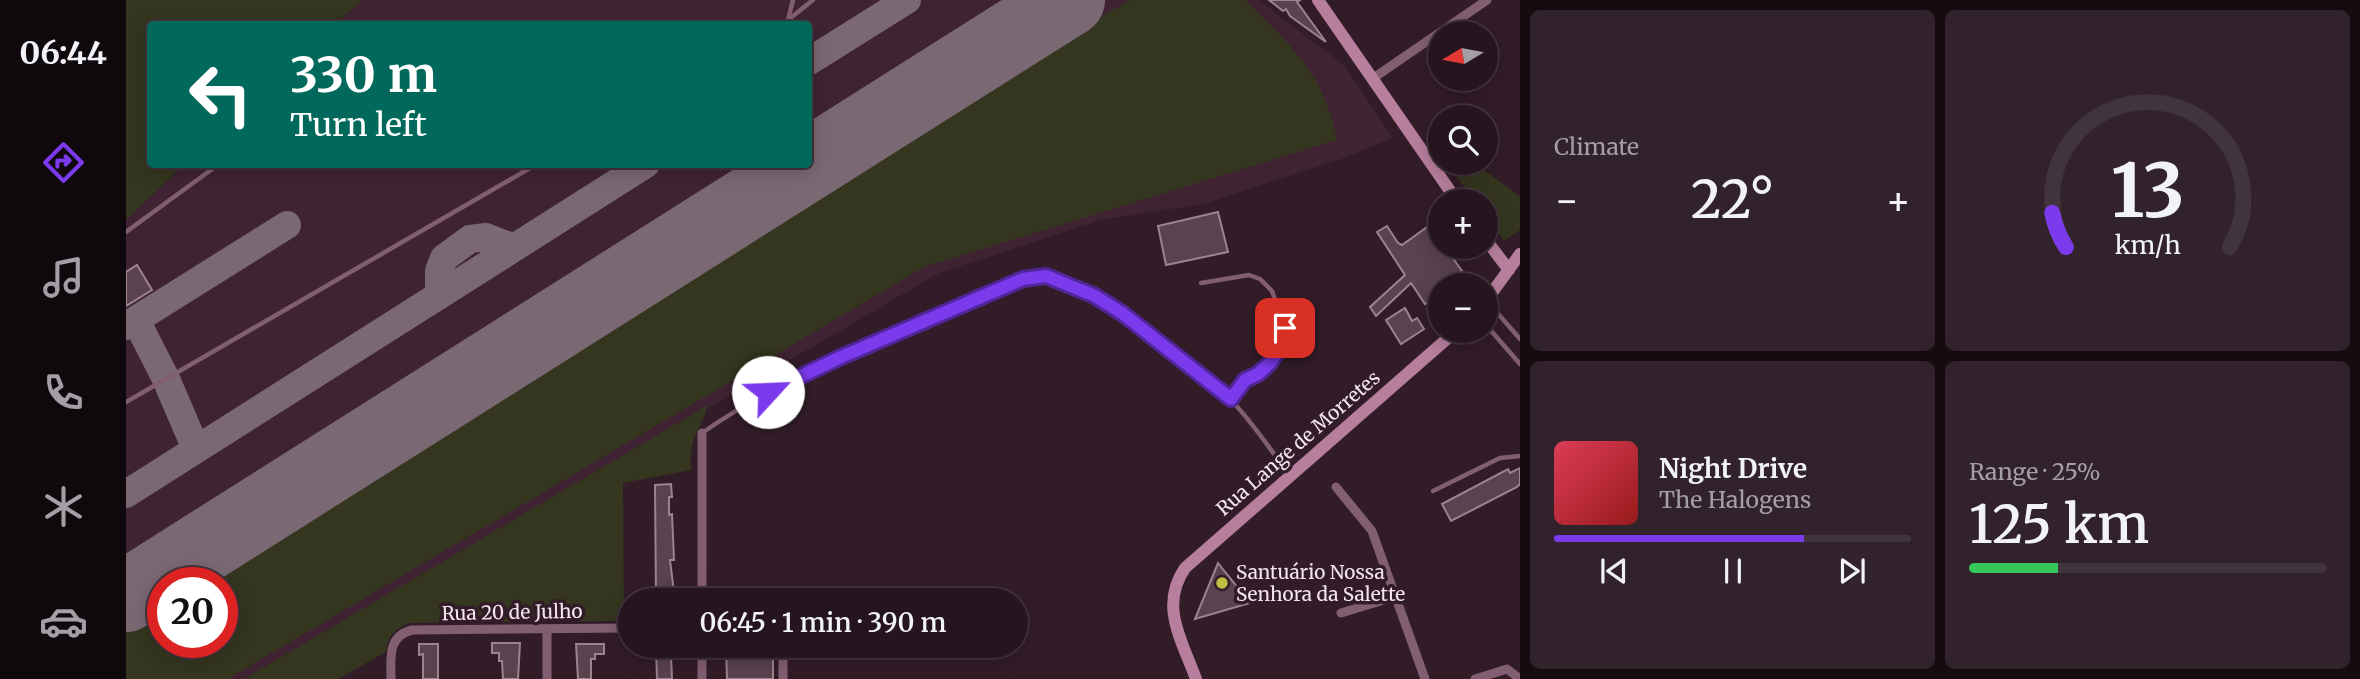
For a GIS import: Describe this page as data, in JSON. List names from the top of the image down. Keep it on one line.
{"streets":{"main road":["Rua Lange de Morretes"],"street":["Rua 20 de Julho"]},"places":["Santuário Nossa Senhora da Salette"],"north":"left","page":{"tabs":"06:44","tile":["Climate",["Range · 25%","125 km"]],"map_buttons":["+","−"],"turn":["330 m","Turn left"],"heat":["−","22°","+"],"song":["Night Drive","The Halogens"],"limit":"20","trip":"06:45 · 1 min · 390 m","gauge":["13","km/h"]}}
